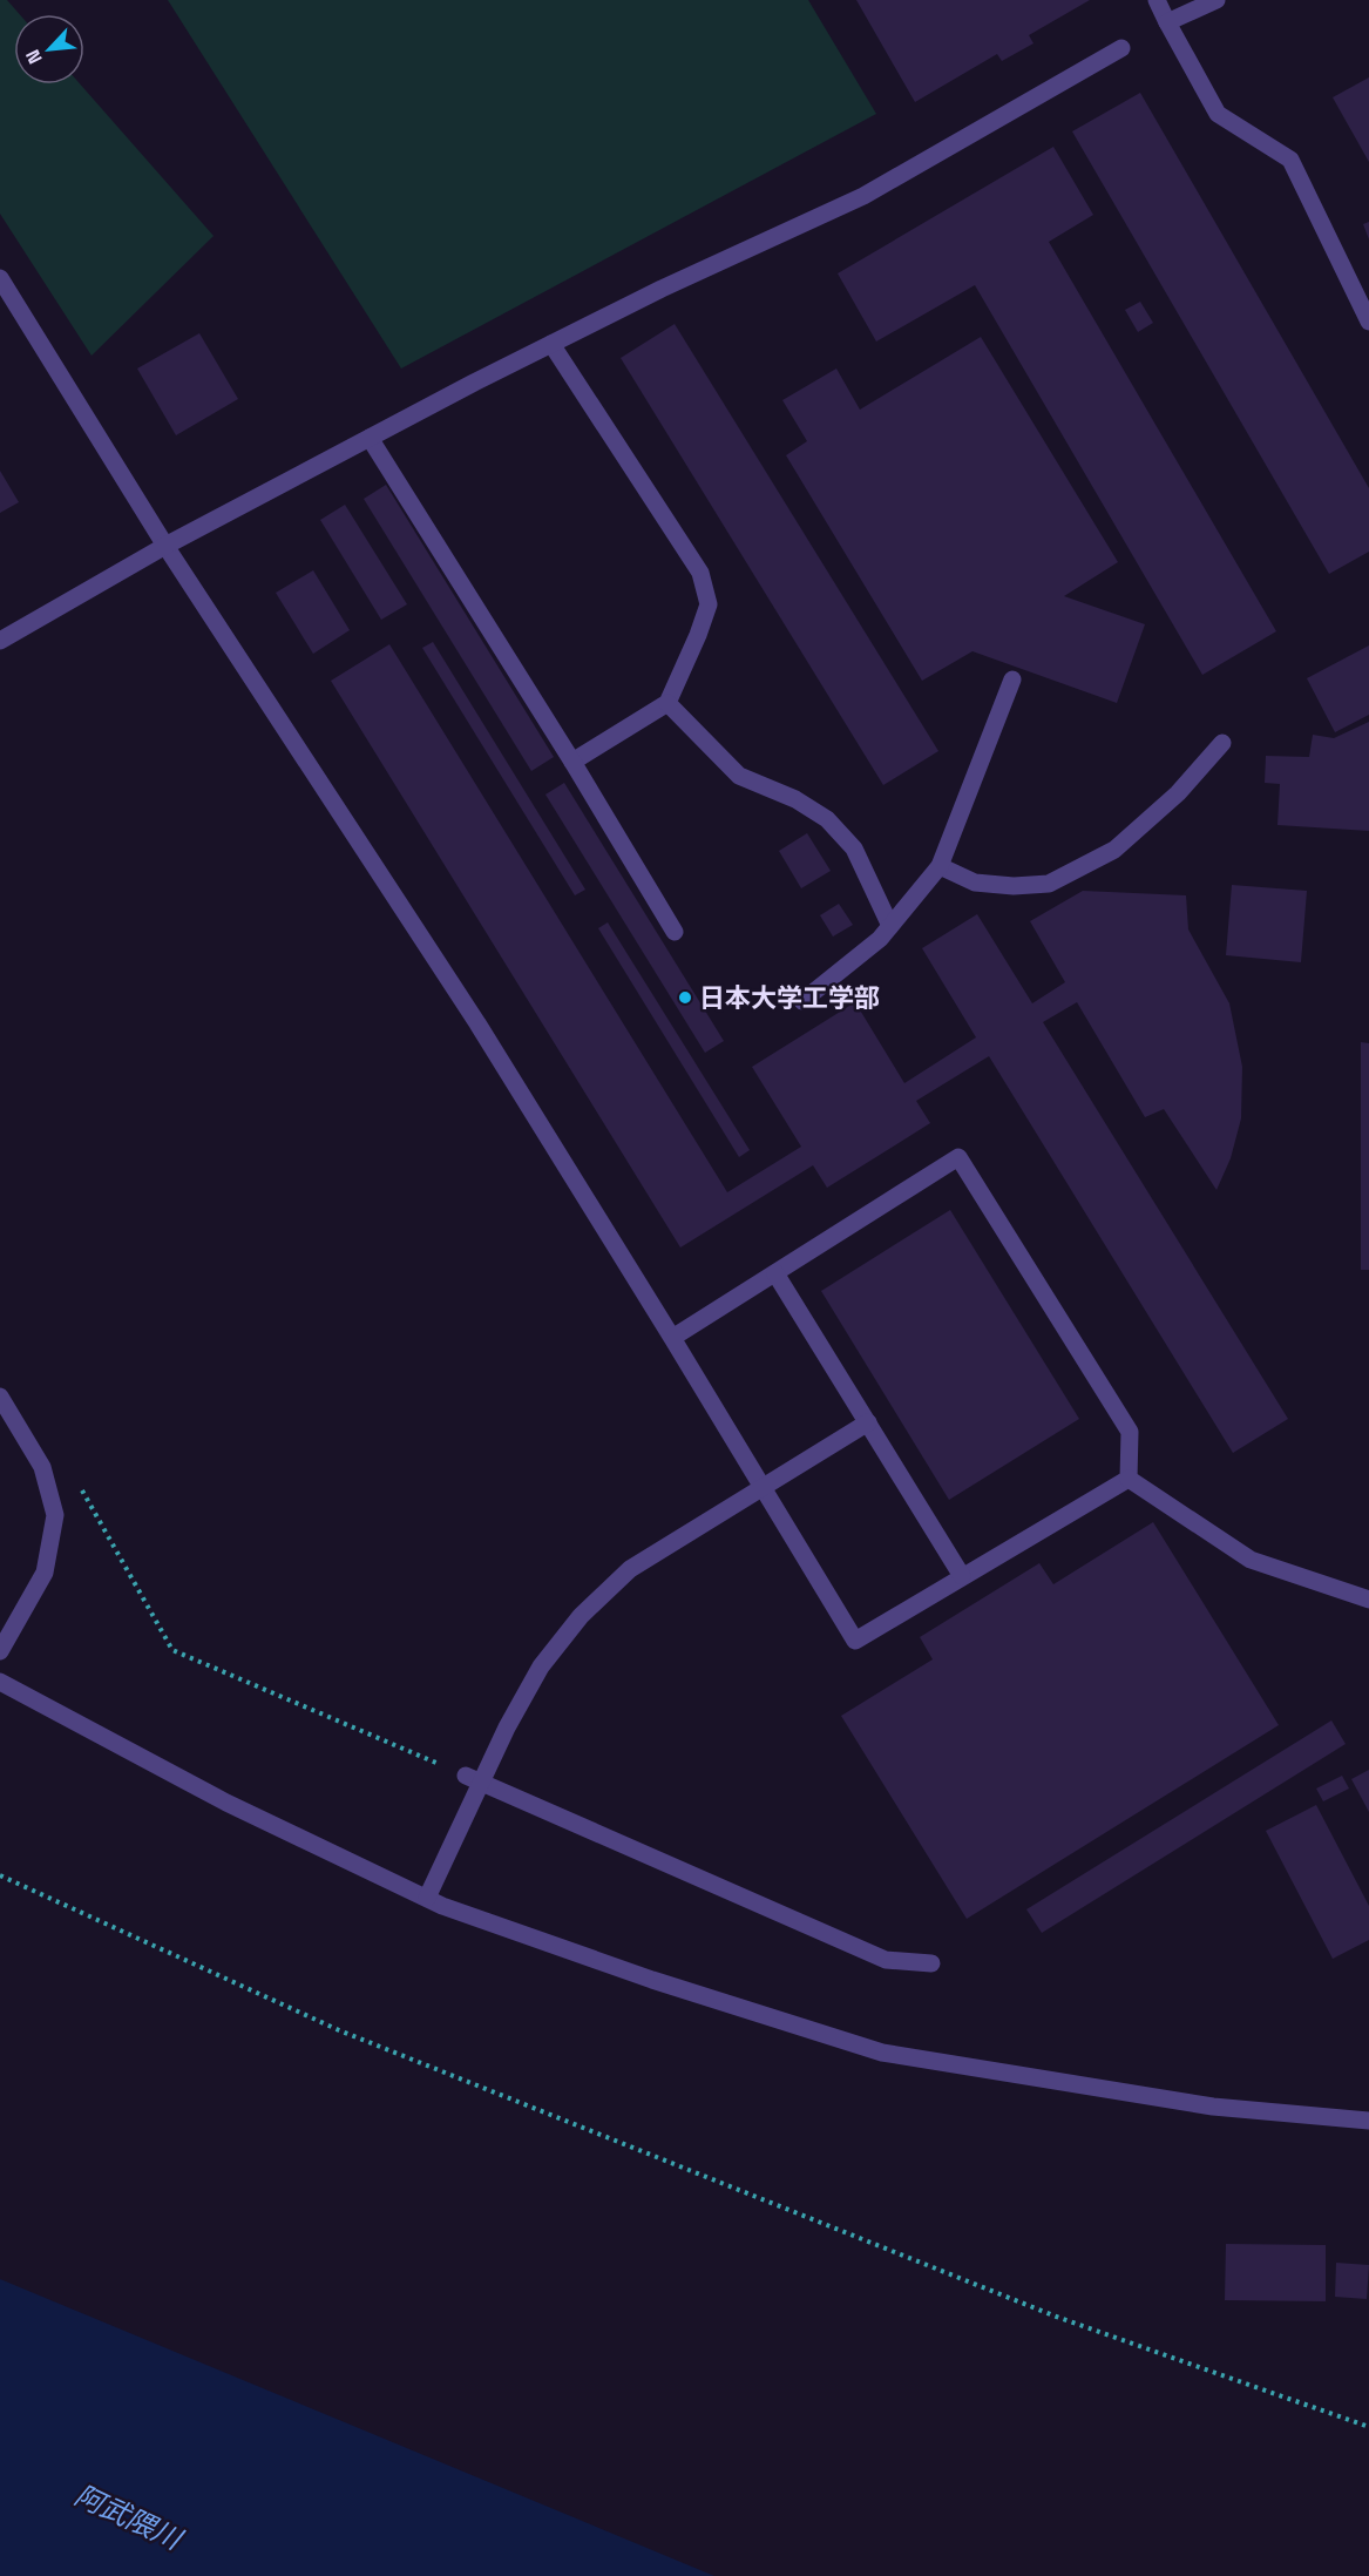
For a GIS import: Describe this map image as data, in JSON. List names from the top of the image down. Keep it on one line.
{"water":["阿武隈川"],"places":["日本大学工学部"],"north":"bottom left"}
